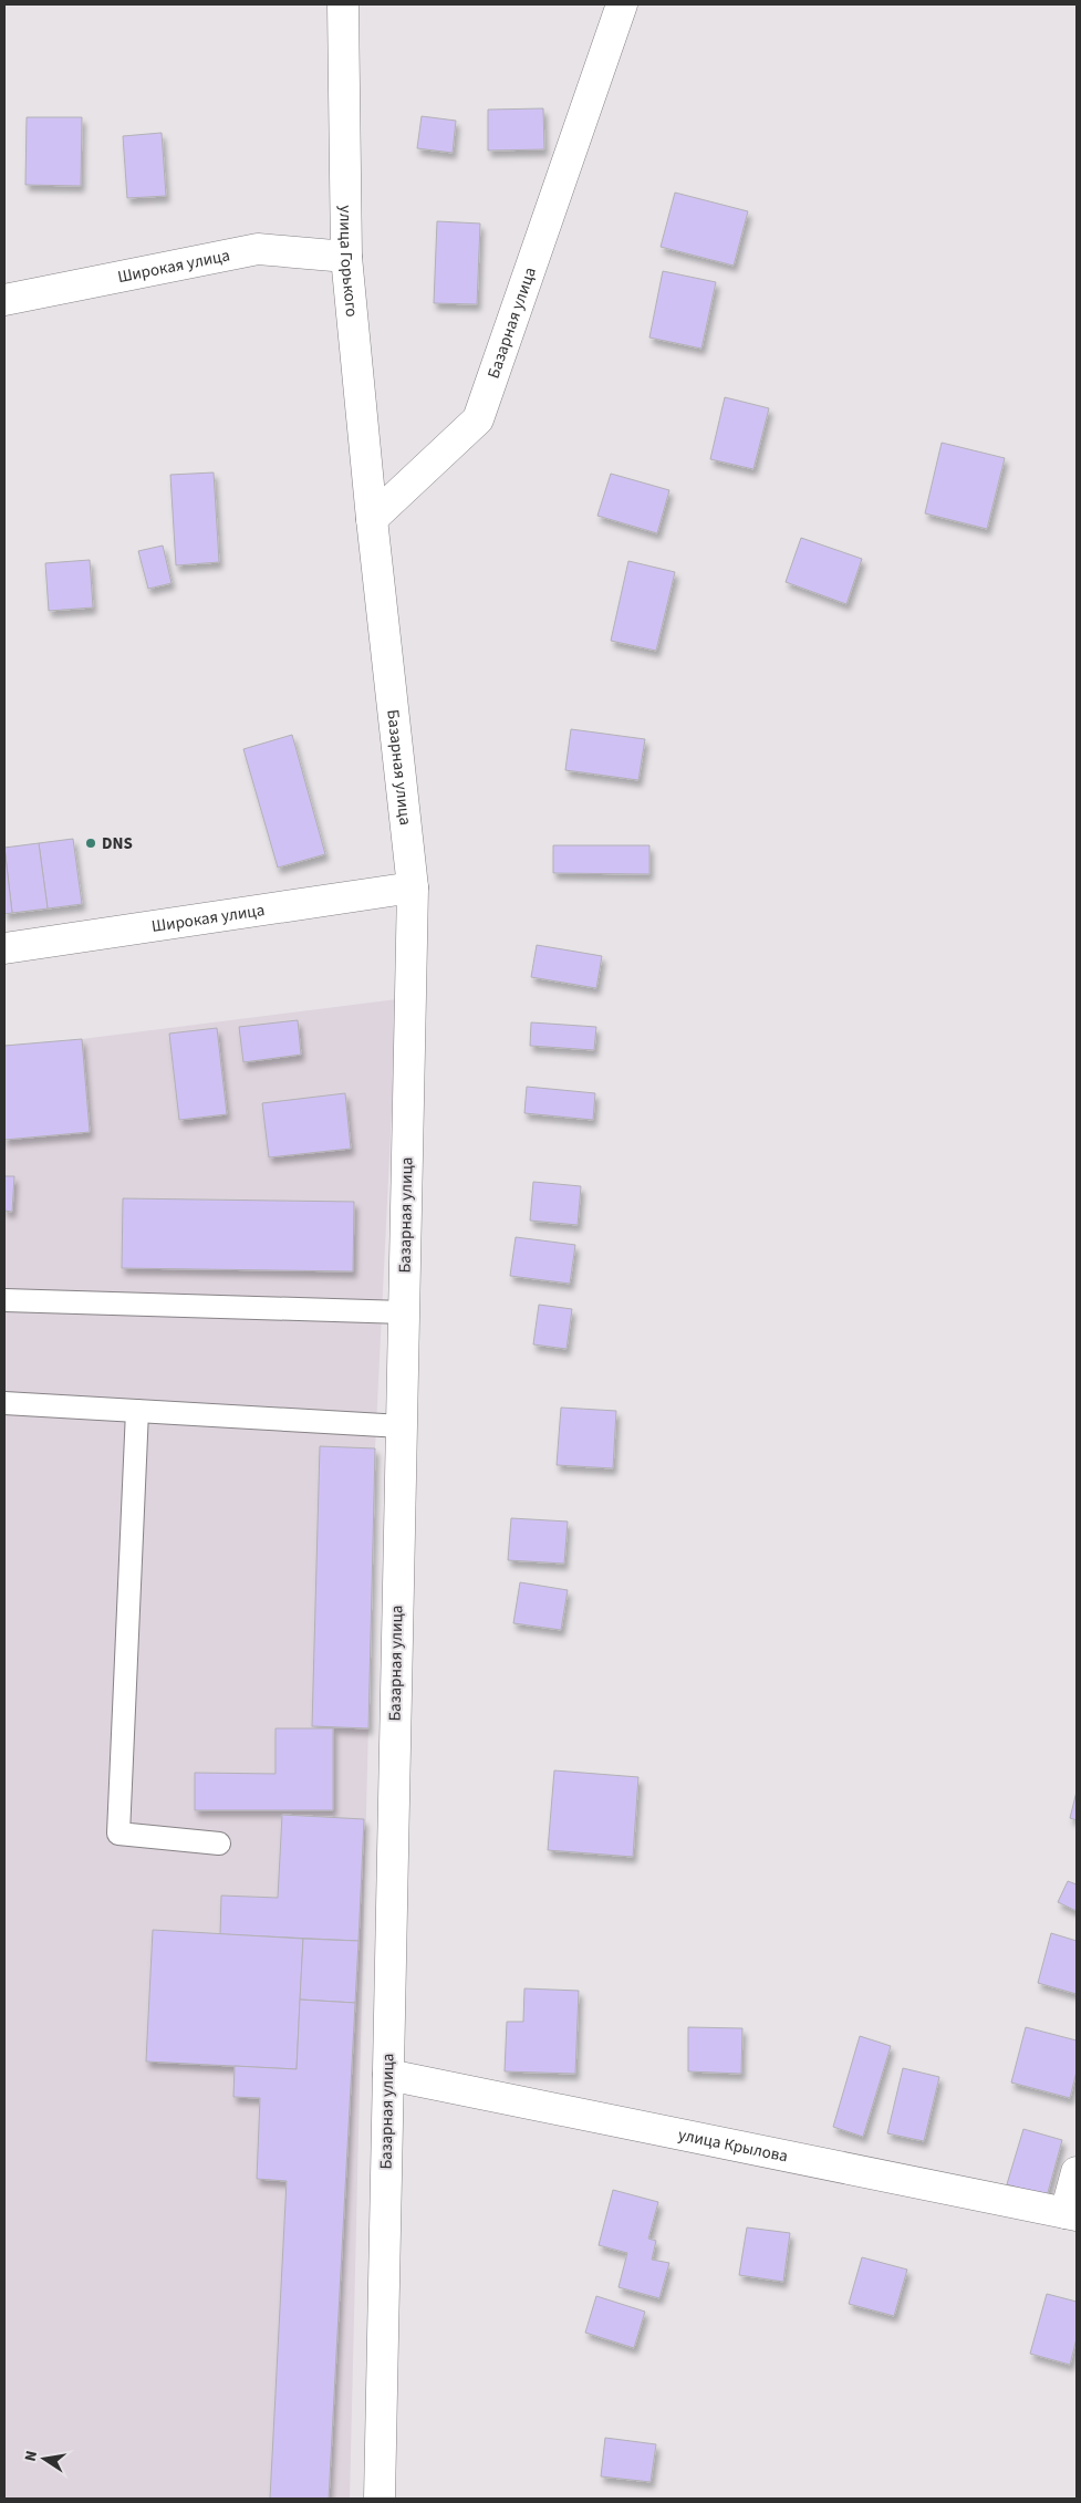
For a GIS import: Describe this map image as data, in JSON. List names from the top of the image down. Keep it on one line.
{"streets":{"street":["улица Горького","Широкая улица","Базарная улица","улица Крылова"]},"crossings":[["улица Горького","Широкая улица"],["улица Горького","Базарная улица"],["Широкая улица","Базарная улица"],["Базарная улица","улица Крылова"]],"places":["DNS"],"north":"left"}
